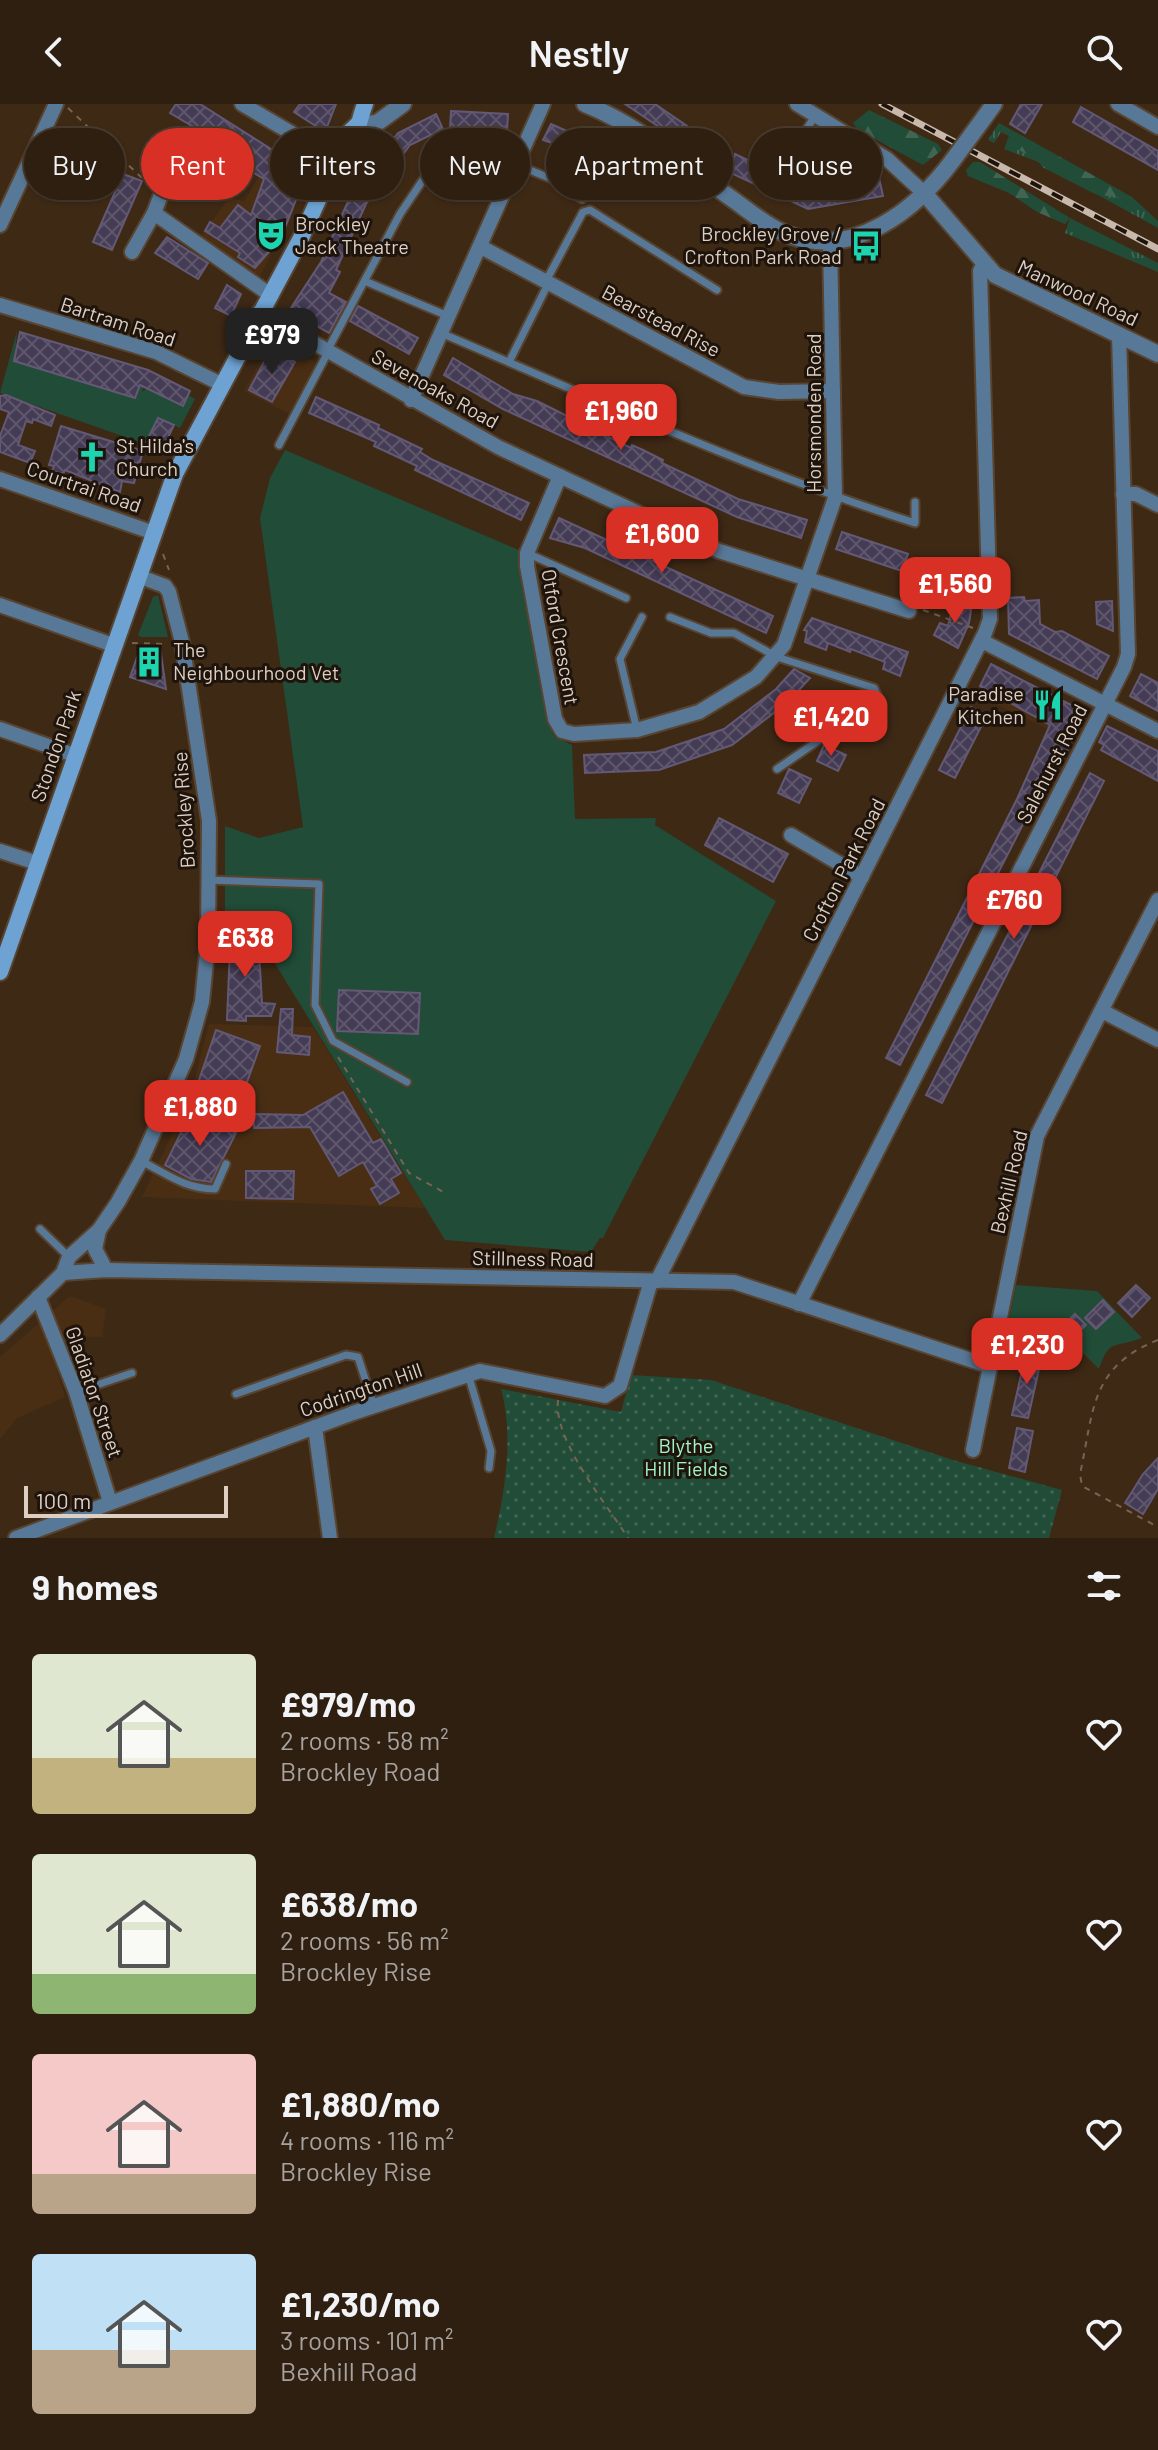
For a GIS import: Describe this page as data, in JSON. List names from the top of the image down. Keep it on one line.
{"streets":{"main road":["Stondon Park"],"street":["Manwood Road","Bearstead Rise","Bartram Road","Sevenoaks Road","Horsmonden Road","Courtrai Road","Otford Crescent","Salehurst Road","Brockley Rise","Crofton Park Road","Bexhill Road","Stillness Road","Codrington Hill","Gladiator Street"]},"crossings":[["Manwood Road","Salehurst Road"],["Manwood Road","Crofton Park Road"],["Bearstead Rise","Horsmonden Road"],["Bartram Road","Stondon Park"],["Sevenoaks Road","Horsmonden Road"],["Sevenoaks Road","Otford Crescent"],["Sevenoaks Road","Stondon Park"],["Courtrai Road","Stondon Park"],["Stondon Park","Brockley Rise"],["Salehurst Road","Stillness Road"],["Brockley Rise","Stillness Road"],["Brockley Rise","Gladiator Street"],["Crofton Park Road","Stillness Road"],["Crofton Park Road","Codrington Hill"],["Bexhill Road","Stillness Road"],["Stillness Road","Codrington Hill"],["Codrington Hill","Gladiator Street"]],"parks":["Blythe Hill Fields"],"places":{"theatre":["Brockley Jack Theatre"],"bus stop":["Brockley Grove / Crofton Park Road"],"church":["St Hilda's Church"],"building":["The Neighbourhood Vet"],"restaurant":["Paradise Kitchen"]},"scale_bar":"100 m","page":{"header":"Nestly","chip":["Buy","Rent","Filters","New","Apartment","House"],"price":["£979","£1,960","£1,600","£1,560","£1,420","£760","£638","£1,880","£1,230"],"scale":"100 m","heading":"9 homes","list":[{"name":"£979/mo","note":"2 rooms · 58 m² · Brockley Road"},{"name":"£638/mo","note":"2 rooms · 56 m² · Brockley Rise"},{"name":"£1,880/mo","note":"4 rooms · 116 m² · Brockley Rise"},{"name":"£1,230/mo","note":"3 rooms · 101 m² · Bexhill Road"}]}}
